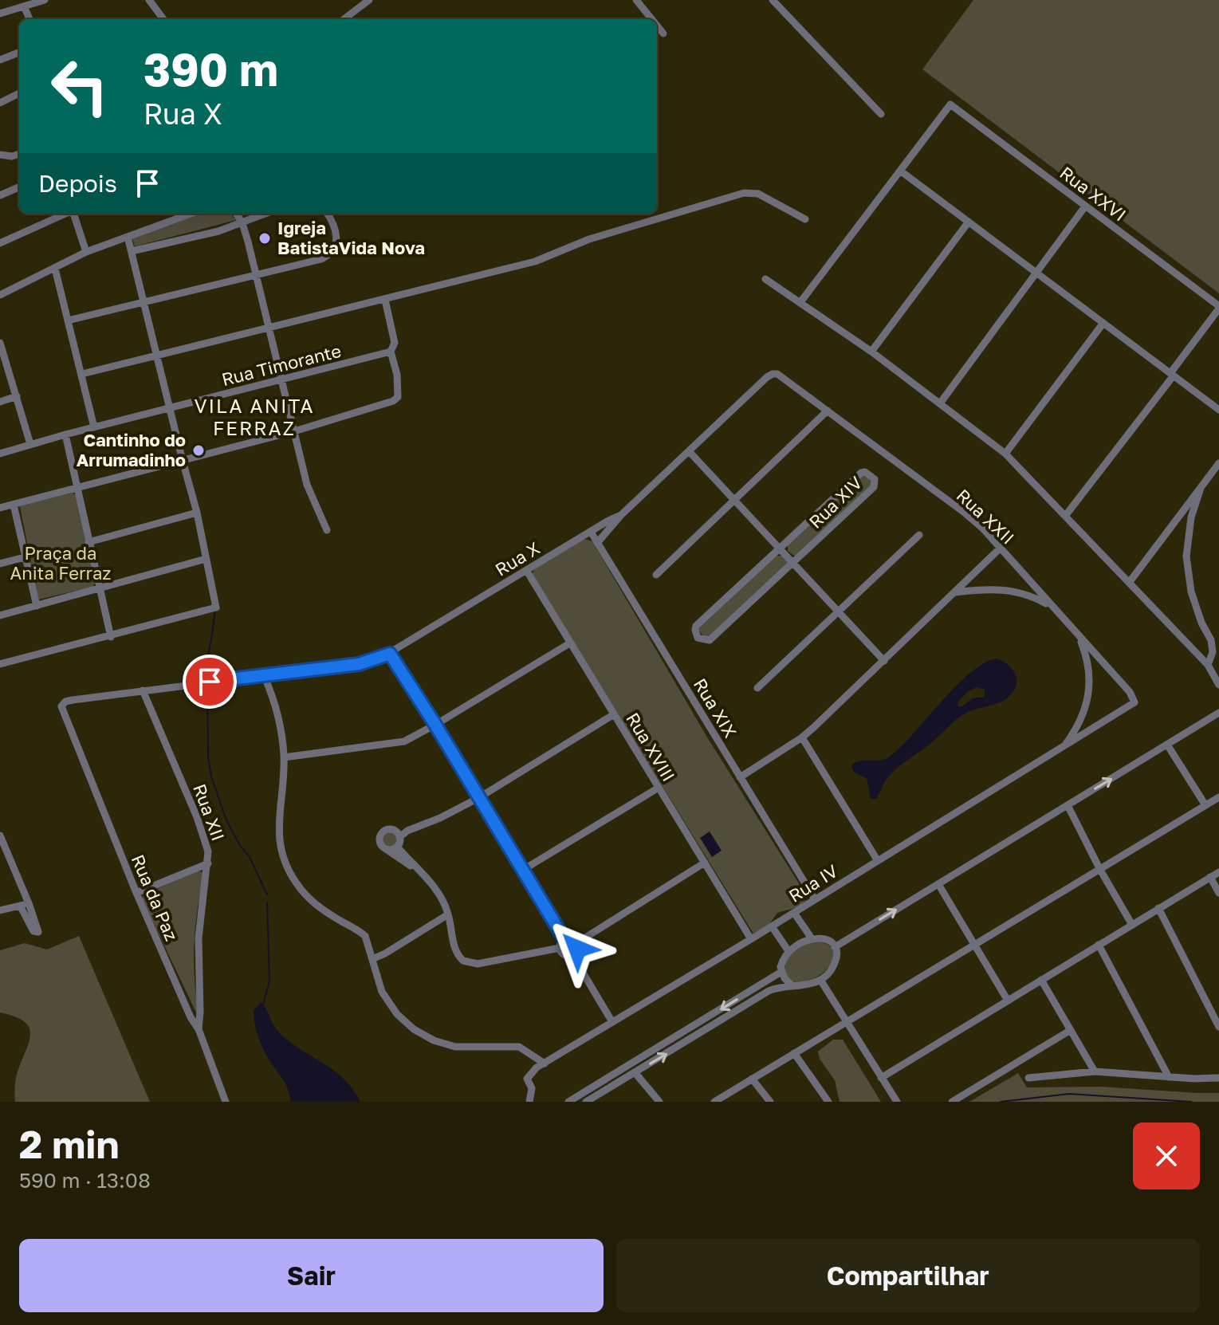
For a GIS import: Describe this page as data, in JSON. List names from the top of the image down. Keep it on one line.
{"streets":{"street":["Rua XXVI","Rua Timorante","Rua XIV","Rua XXII","Rua X","Rua XIX","Rua XVIII","Rua XII","Rua IV","Rua da Paz"]},"crossings":[["Rua XXII","Rua X"],["Rua XXII","Rua IV"],["Rua X","Rua XIX"],["Rua X","Rua XVIII"],["Rua X","Rua XII"],["Rua X","Rua da Paz"],["Rua XIX","Rua IV"],["Rua XVIII","Rua IV"],["Rua XII","Rua da Paz"]],"districts":["VILA ANITA FERRAZ"],"parks":["Praça da Anita Ferraz"],"places":["Igreja BatistaVida Nova","Cantinho do Arrumadinho"],"page":{"turn":["390 m","Rua X"],"then":"Depois","heading":["2 min","590 m · 13:08"],"buttons":["Sair","Compartilhar"]}}
